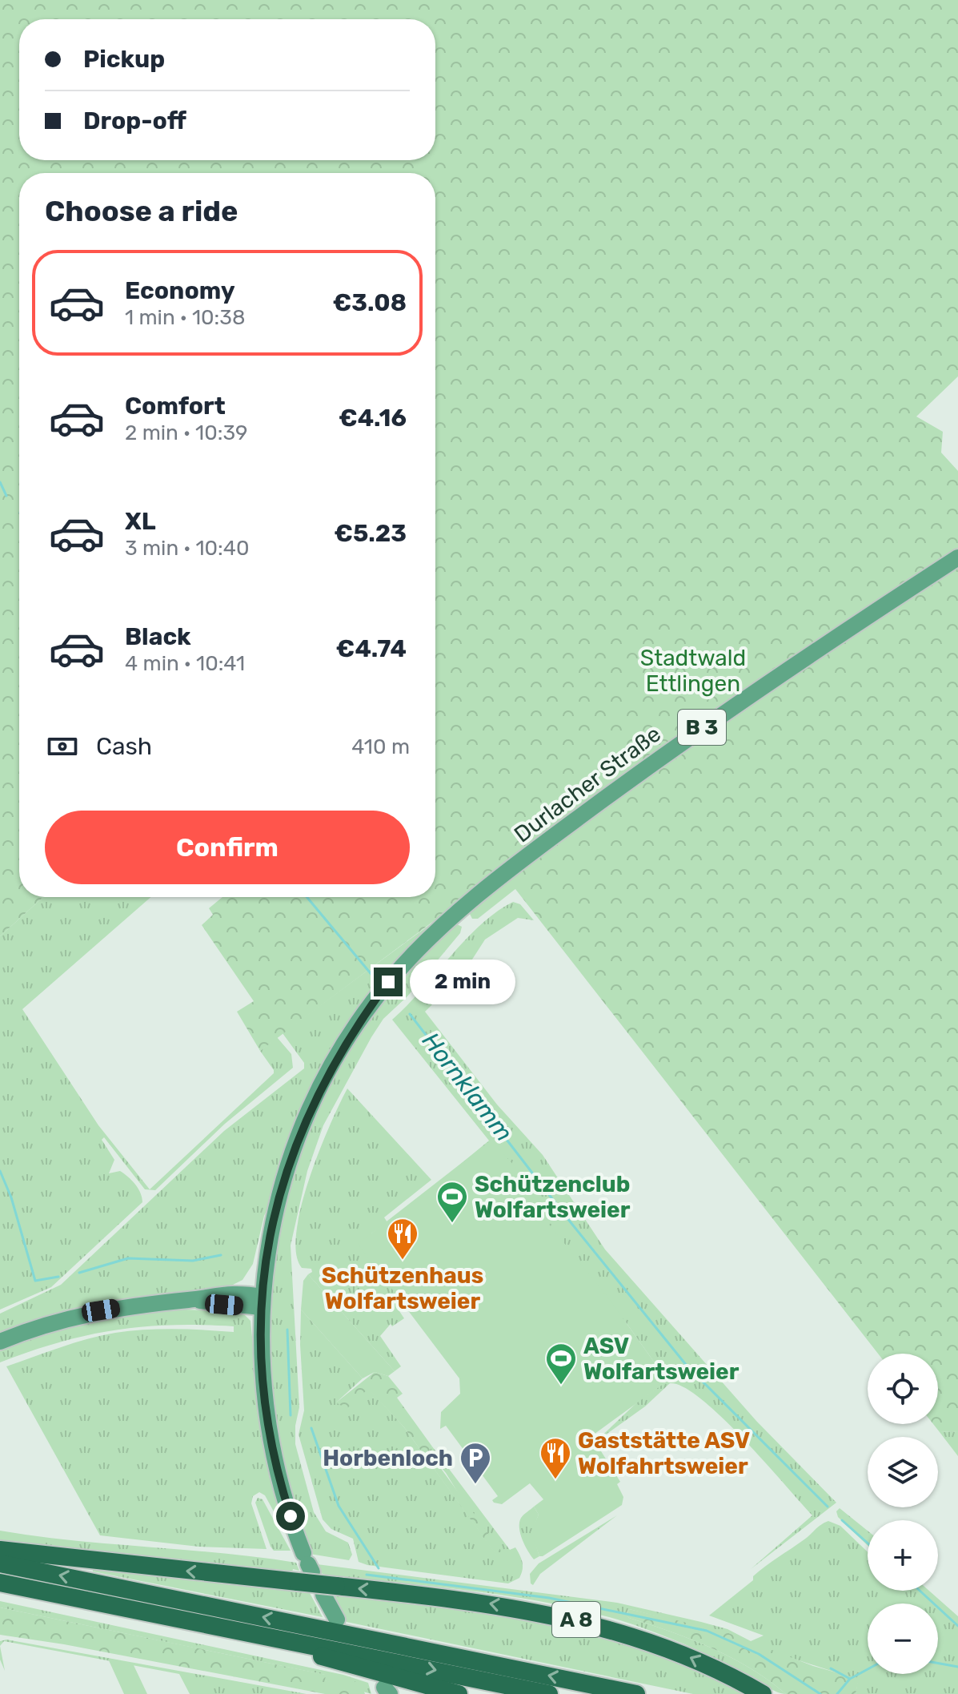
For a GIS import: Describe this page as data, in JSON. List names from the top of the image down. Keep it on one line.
{"streets":{"highway":["A 8"],"main road":["B 3","Durlacher Straße"]},"crossings":[["B 3","Durlacher Straße"],["B 3","A 8"]],"water":["Hornklamm"],"parks":["Stadtwald Ettlingen"],"places":{"sports":["Schützenclub Wolfartsweier","ASV Wolfartsweier"],"restaurant":["Schützenhaus Wolfartsweier","Gaststätte ASV Wolfahrtsweier"],"parking":["Horbenloch"]},"page":{"banner":["Pickup","Drop-off"],"heading":"Choose a ride","list":[{"name":"Economy","note":"1 min · 10:38","value":"€3.08"},{"name":"Comfort","note":"2 min · 10:39","value":"€4.16"},{"name":"XL","note":"3 min · 10:40","value":"€5.23"},{"name":"Black","note":"4 min · 10:41","value":"€4.74"}],"pay":["Cash","410 m"],"buttons":"Confirm","bubble":"2 min","map_buttons":["+","−"]}}
